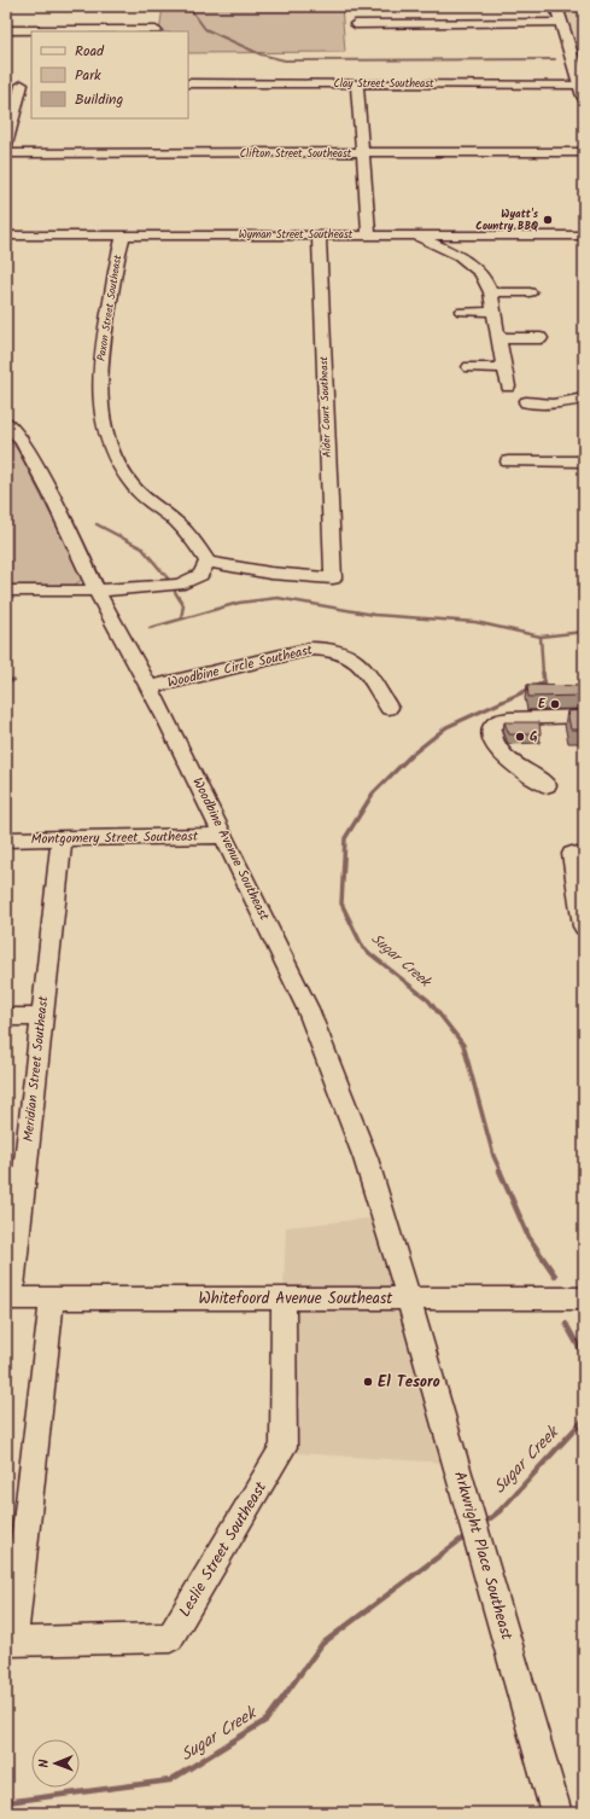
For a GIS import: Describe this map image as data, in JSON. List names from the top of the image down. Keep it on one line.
{"streets":{"street":["Clay Street Southeast","Clifton Street Southeast","Wyman Street Southeast","Paxon Street Southeast","Alder Court Southeast","Woodbine Circle Southeast","Montgomery Street Southeast","Woodbine Avenue Southeast","Meridian Street Southeast","Whitefoord Avenue Southeast","Leslie Street Southeast","Arkwright Place Southeast"]},"crossings":[["Wyman Street Southeast","Paxon Street Southeast"],["Wyman Street Southeast","Alder Court Southeast"],["Paxon Street Southeast","Alder Court Southeast"],["Woodbine Circle Southeast","Woodbine Avenue Southeast"],["Montgomery Street Southeast","Woodbine Avenue Southeast"],["Montgomery Street Southeast","Meridian Street Southeast"],["Woodbine Avenue Southeast","Whitefoord Avenue Southeast"],["Woodbine Avenue Southeast","Arkwright Place Southeast"],["Meridian Street Southeast","Whitefoord Avenue Southeast"],["Whitefoord Avenue Southeast","Leslie Street Southeast"],["Whitefoord Avenue Southeast","Arkwright Place Southeast"]],"water":["Sugar Creek"],"places":["Wyatt's Country BBQ","E","G","El Tesoro"],"legend":["Road","Park","Building"],"north":"left"}
